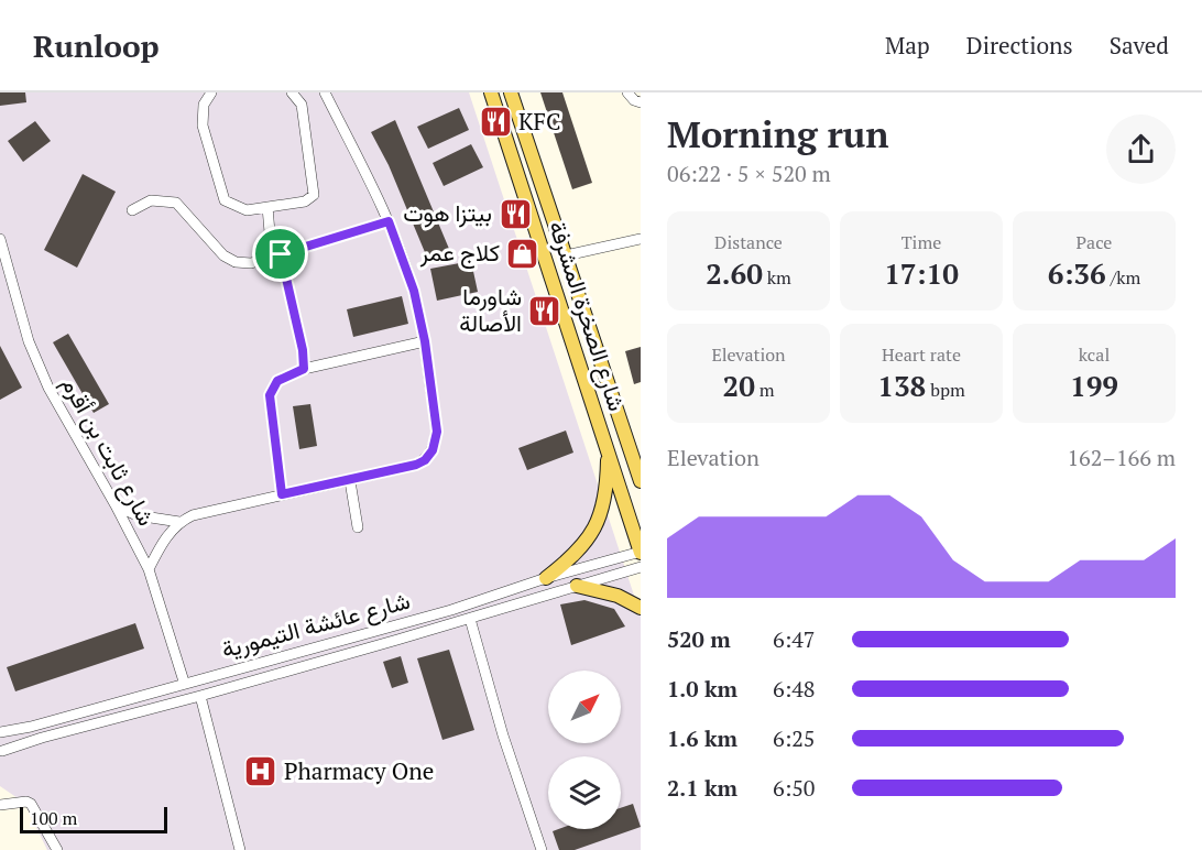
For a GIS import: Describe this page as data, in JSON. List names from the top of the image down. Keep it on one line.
{"streets":{"main road":["شارع الصخرة المشرفة"],"street":["شارع ثابت بن أقرم","شارع عائشة التيمورية"]},"crossings":[["شارع الصخرة المشرفة","شارع عائشة التيمورية"],["شارع ثابت بن أقرم","شارع عائشة التيمورية"]],"places":{"restaurant":["KFC","بيتزا هوت","شاورما الأصالة"],"shop":["كلاج عمر"],"hospital":["Pharmacy One"]},"scale_bar":"100 m","north":"top right","page":{"header":"Runloop","nav":["Map","Directions","Saved"],"heading":["Morning run","06:22 · 5 × 520 m"],"stats":[["Distance","2.60 km"],["Time","17:10"],["Pace","6:36 /km"],["Elevation","20 m"],["Heart rate","138 bpm"],["kcal","199"]],"chart":["Elevation","162–166 m"],"list":[{"name":"520 m","note":"6:47"},{"name":"1.0 km","note":"6:48"},{"name":"1.6 km","note":"6:25"},{"name":"2.1 km","note":"6:50"}],"scale":"100 m"}}
